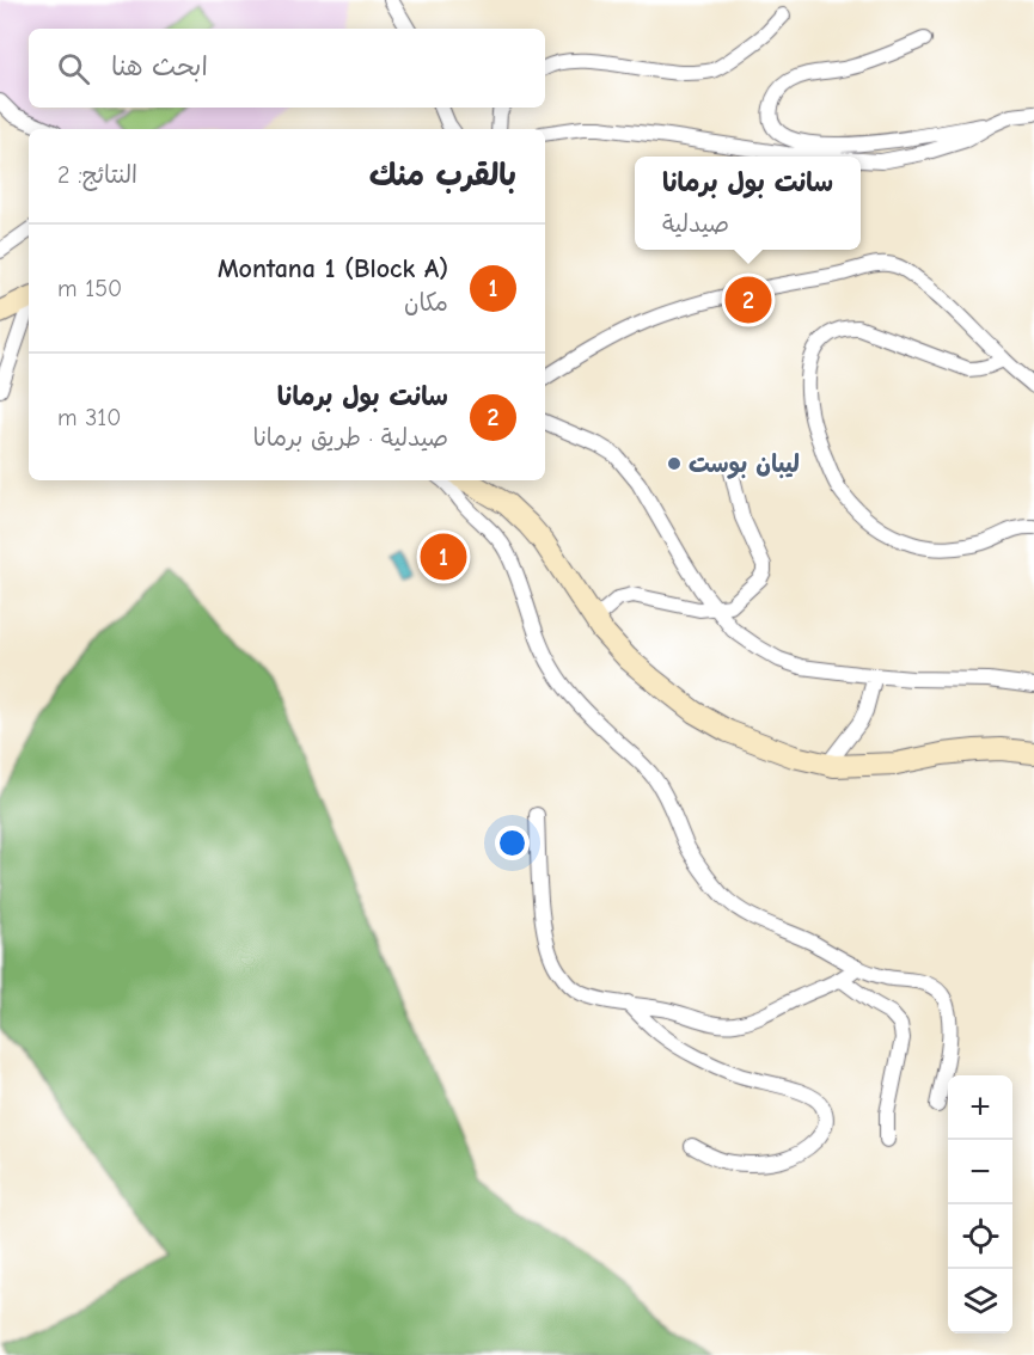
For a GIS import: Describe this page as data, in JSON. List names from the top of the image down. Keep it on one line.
{"places":["ليبان بوست"],"page":{"search":"ابحث هنا","heading":["بالقرب منك","النتائج: 2"],"popup":["سانت بول برمانا","صيدلية"],"list":[{"mark":"1","name":"Montana 1 (Block A)","note":"مكان","value":"150 m"},{"mark":"2","name":"سانت بول برمانا","note":"صيدلية · طريق برمانا","value":"310 m"}],"pins":["2","1"],"map_buttons":["+","−"]}}
